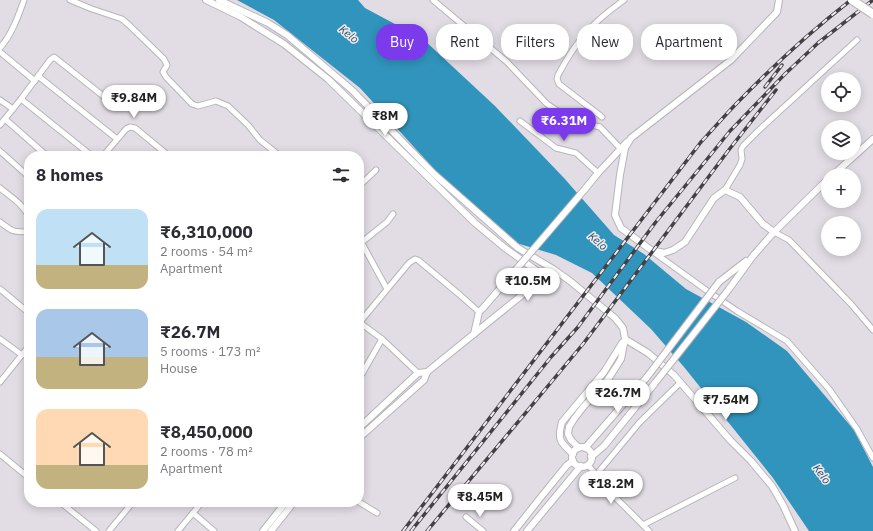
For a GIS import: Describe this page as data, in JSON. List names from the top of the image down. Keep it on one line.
{"water":["Kelo"],"page":{"chip":["Buy","Rent","Filters","New","Apartment"],"map_buttons":["+","−"],"price":["₹9.84M","₹8M","₹6.31M","₹10.5M","₹26.7M","₹7.54M","₹18.2M","₹8.45M"],"heading":"8 homes","list":[{"name":"₹6,310,000","note":"2 rooms · 54 m² · Apartment"},{"name":"₹26.7M","note":"5 rooms · 173 m² · House"},{"name":"₹8,450,000","note":"2 rooms · 78 m² · Apartment"}]}}
